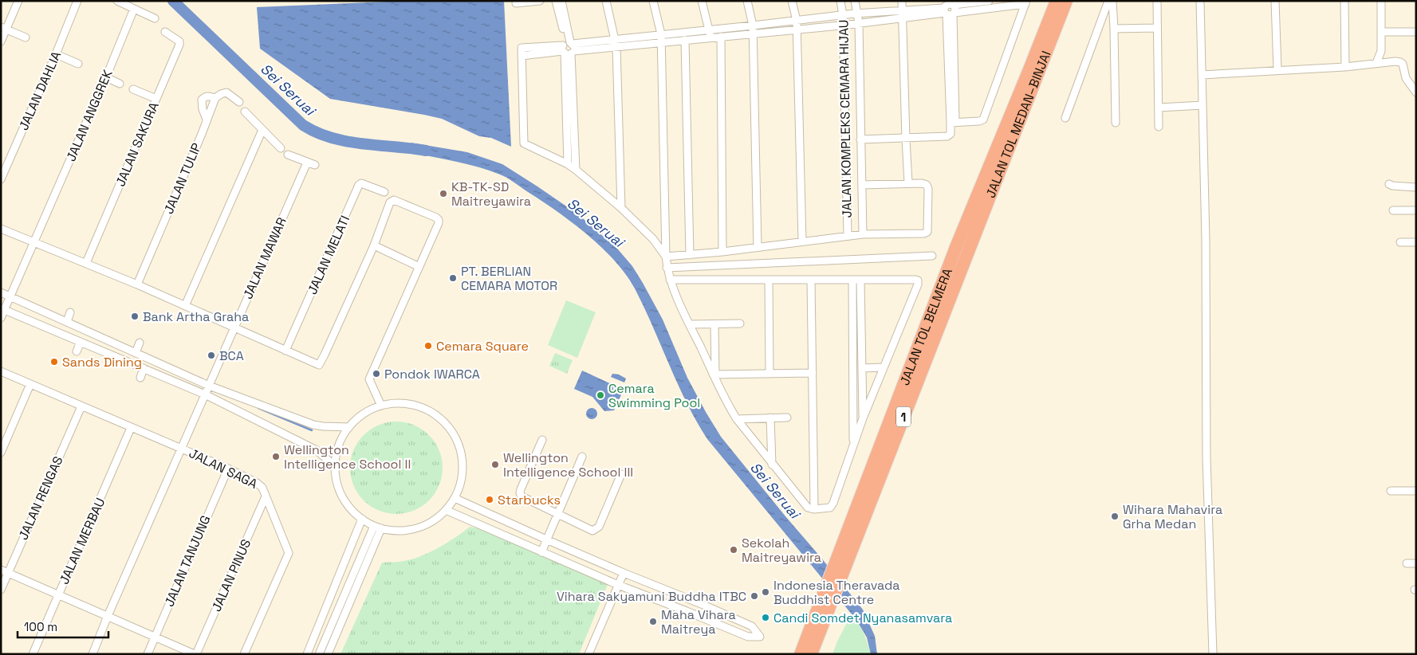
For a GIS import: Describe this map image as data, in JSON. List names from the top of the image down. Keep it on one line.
{"streets":{"highway":["JALAN TOL MEDAN–BINJAI","JALAN TOL BELMERA","1"],"street":["JALAN DAHLIA","JALAN ANGGREK","JALAN KOMPLEKS CEMARA HIJAU","JALAN SAKURA","JALAN TULIP","JALAN MELATI","JALAN MAWAR","JALAN SAGA","JALAN RENGAS","JALAN MERBAU","JALAN TANJUNG","JALAN PINUS"]},"crossings":[["JALAN TOL MEDAN–BINJAI","JALAN TOL BELMERA"],["JALAN MAWAR","JALAN SAGA"],["JALAN SAGA","JALAN RENGAS"],["JALAN SAGA","JALAN MERBAU"],["JALAN SAGA","JALAN TANJUNG"],["JALAN SAGA","JALAN PINUS"]],"water":["Sei Seruai"],"places":["KB-TK-SD Maitreyawira","PT. BERLIAN CEMARA MOTOR","Bank Artha Graha","Cemara Square","BCA","Sands Dining","Pondok IWARCA","Cemara Swimming Pool","Wellington Intelligence School II","Wellington Intelligence School III","Starbucks","Wihara Mahavira Grha Medan","Sekolah Maitreyawira","Indonesia Theravada Buddhist Centre","Vihara Sakyamuni Buddha ITBC","Candi Somdet Nyanasamvara","Maha Vihara Maitreya"],"scale_bar":"100 m"}
